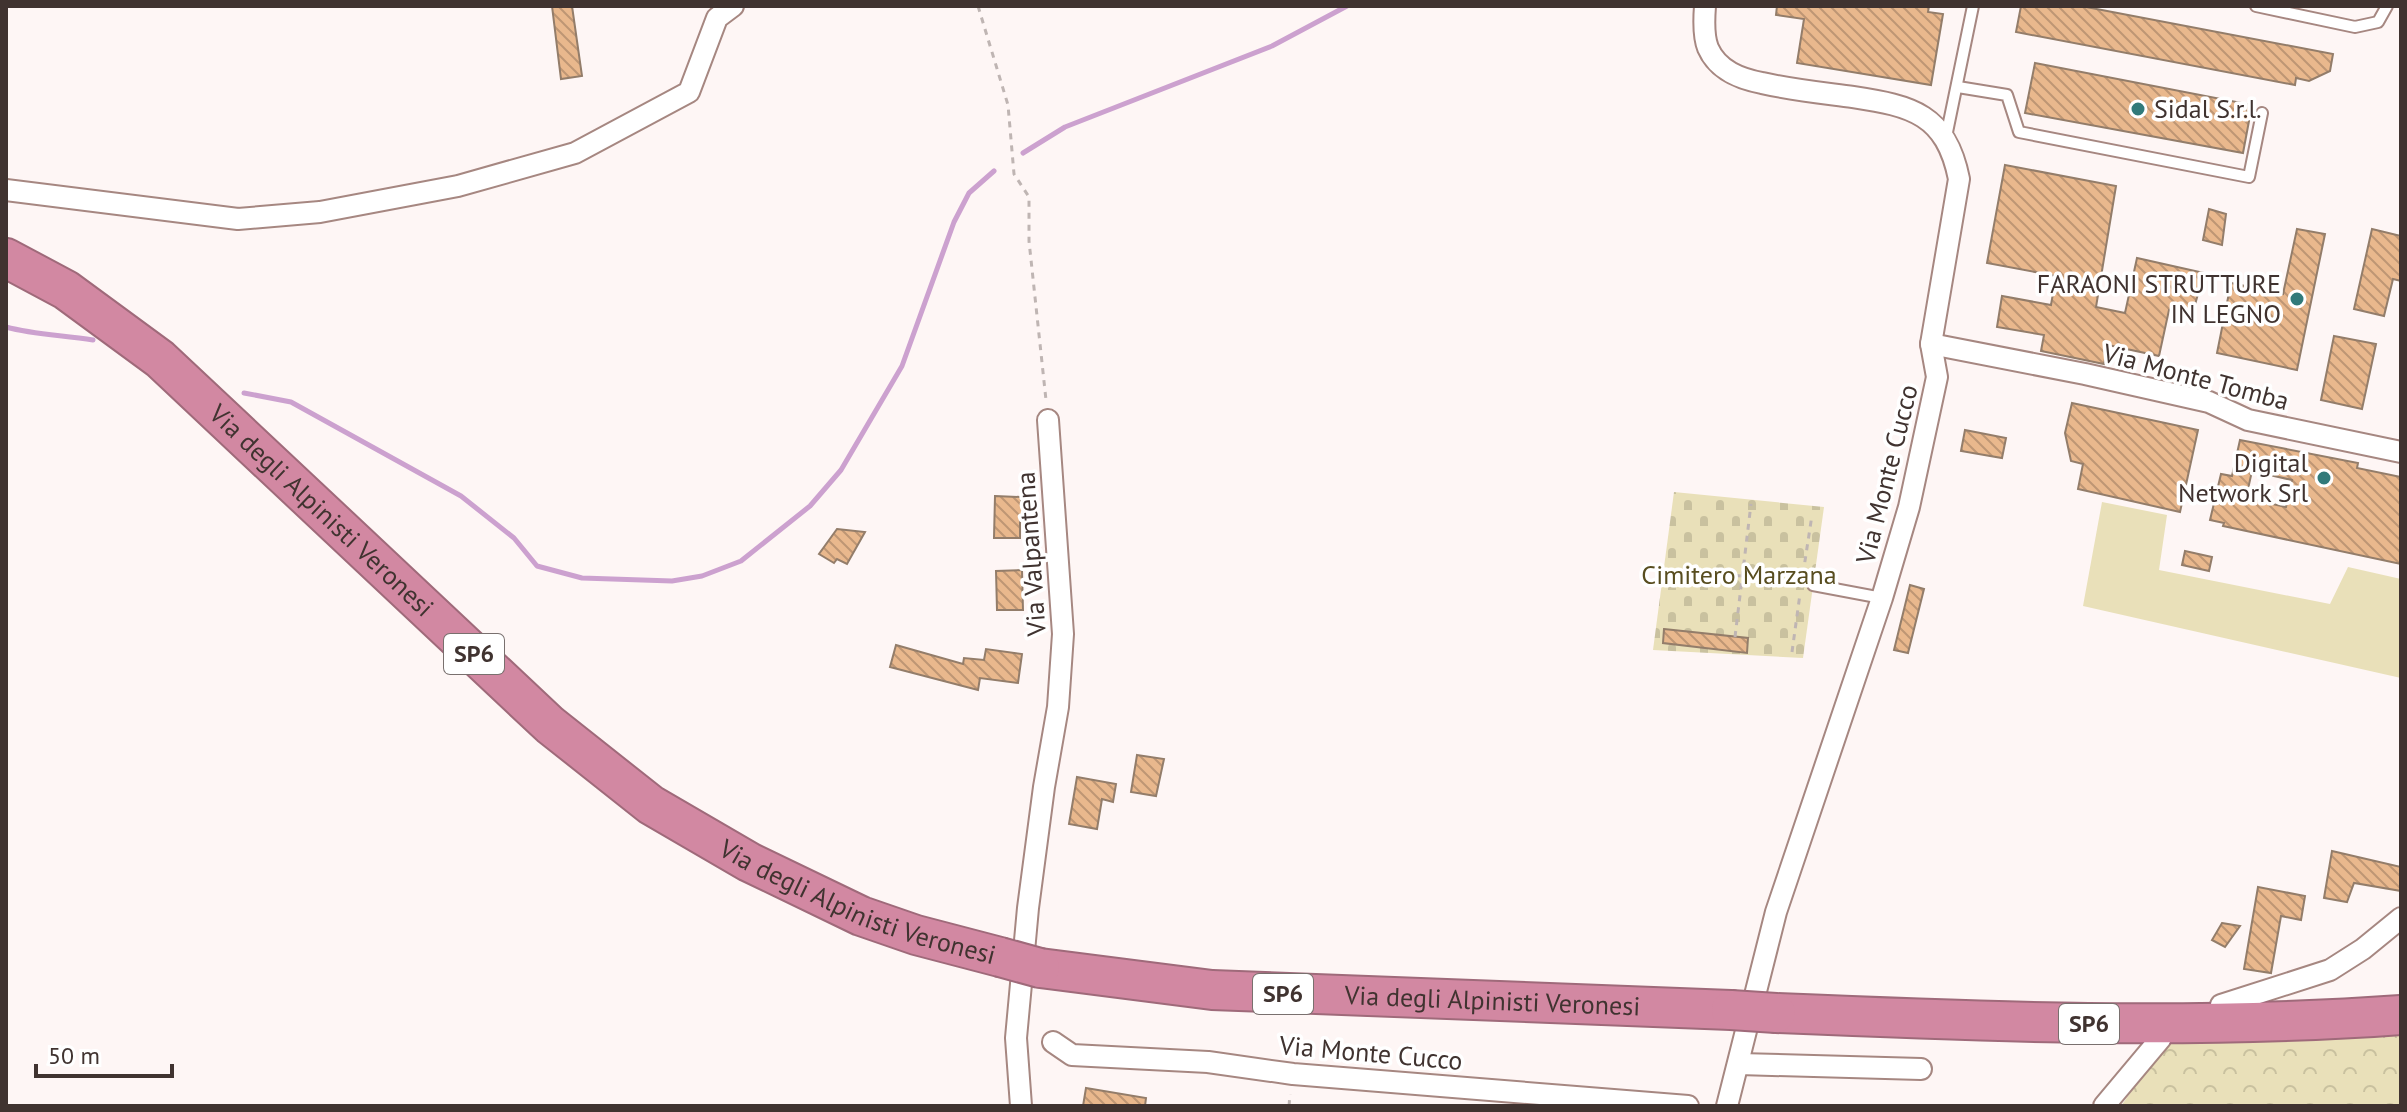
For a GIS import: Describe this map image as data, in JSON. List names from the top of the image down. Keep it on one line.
{"streets":{"highway":["Via degli Alpinisti Veronesi","SP6"],"street":["Via Monte Tomba","Via Monte Cucco","Via Valpantena"]},"crossings":[["Via Monte Tomba","Via Monte Cucco"]],"parks":["Cimitero Marzana"],"places":["Sidal S.r.l.","FARAONI STRUTTURE IN LEGNO","Digital Network Srl"],"scale_bar":"50 m"}
